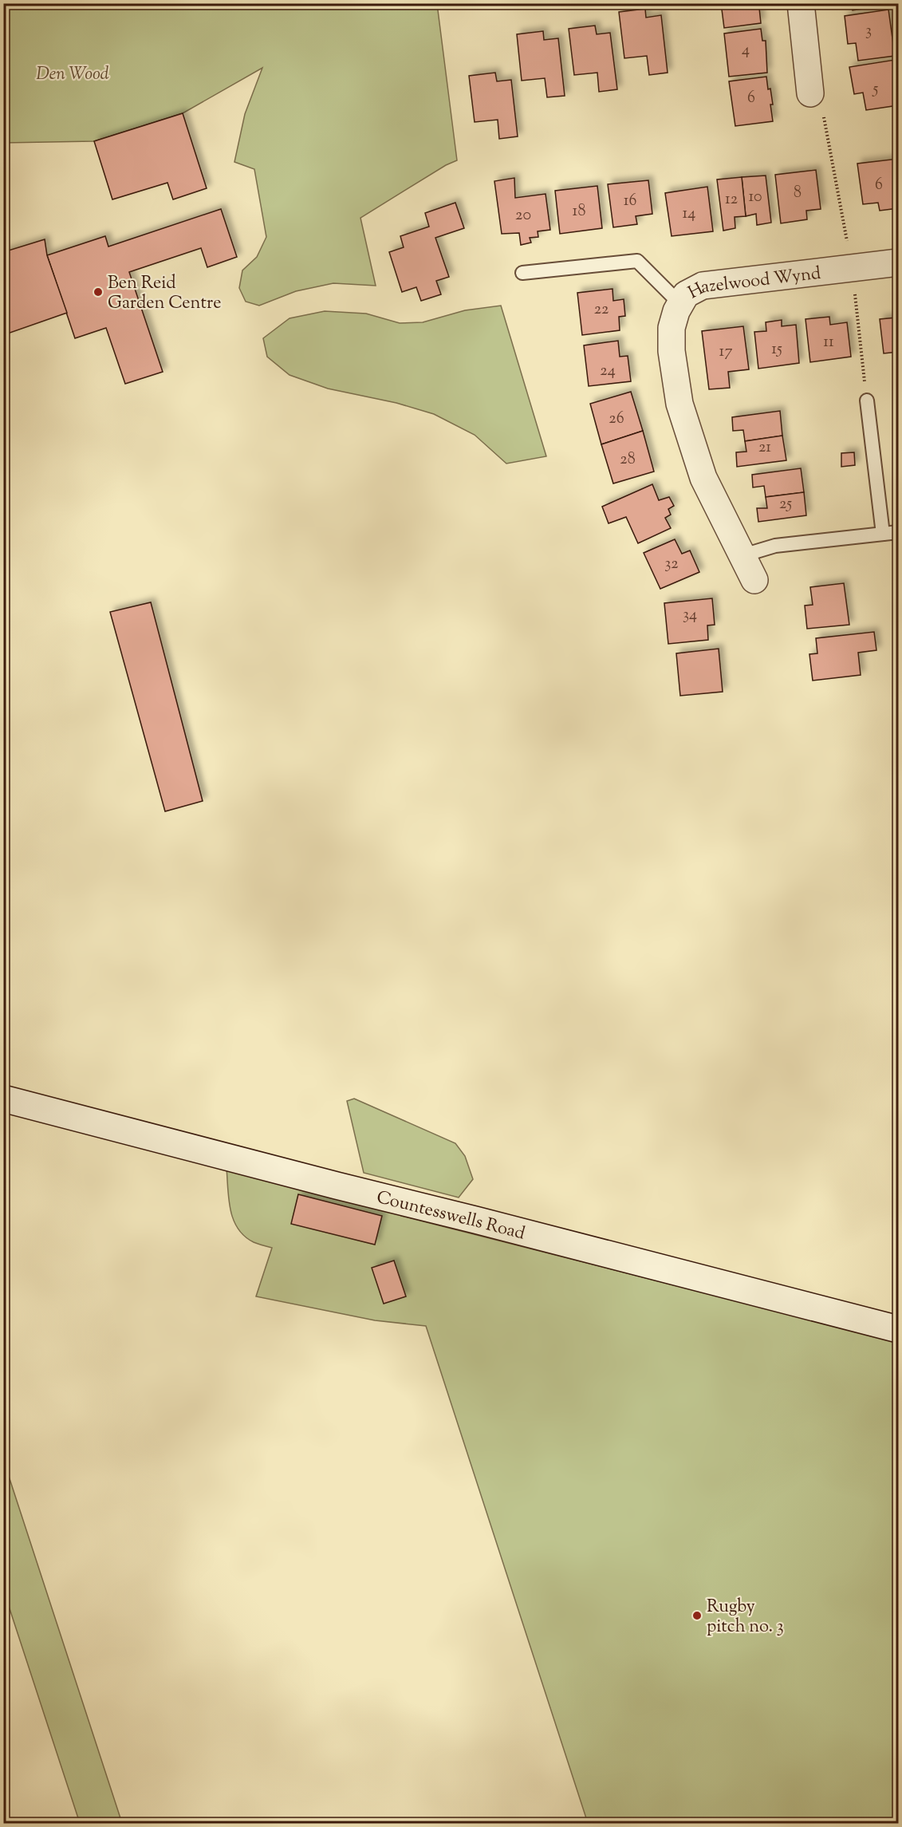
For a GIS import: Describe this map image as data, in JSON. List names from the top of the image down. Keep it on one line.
{"streets":{"street":["Hazelwood Wynd","Countesswells Road"]},"parks":["Den Wood"],"places":["Ben Reid Garden Centre","Rugby pitch no. 3"],"house_numbers":["3","4","5","6","6","8","10","12","16","18","14","20","22","11","15","17","24","26","21","28","25","32","34"]}
